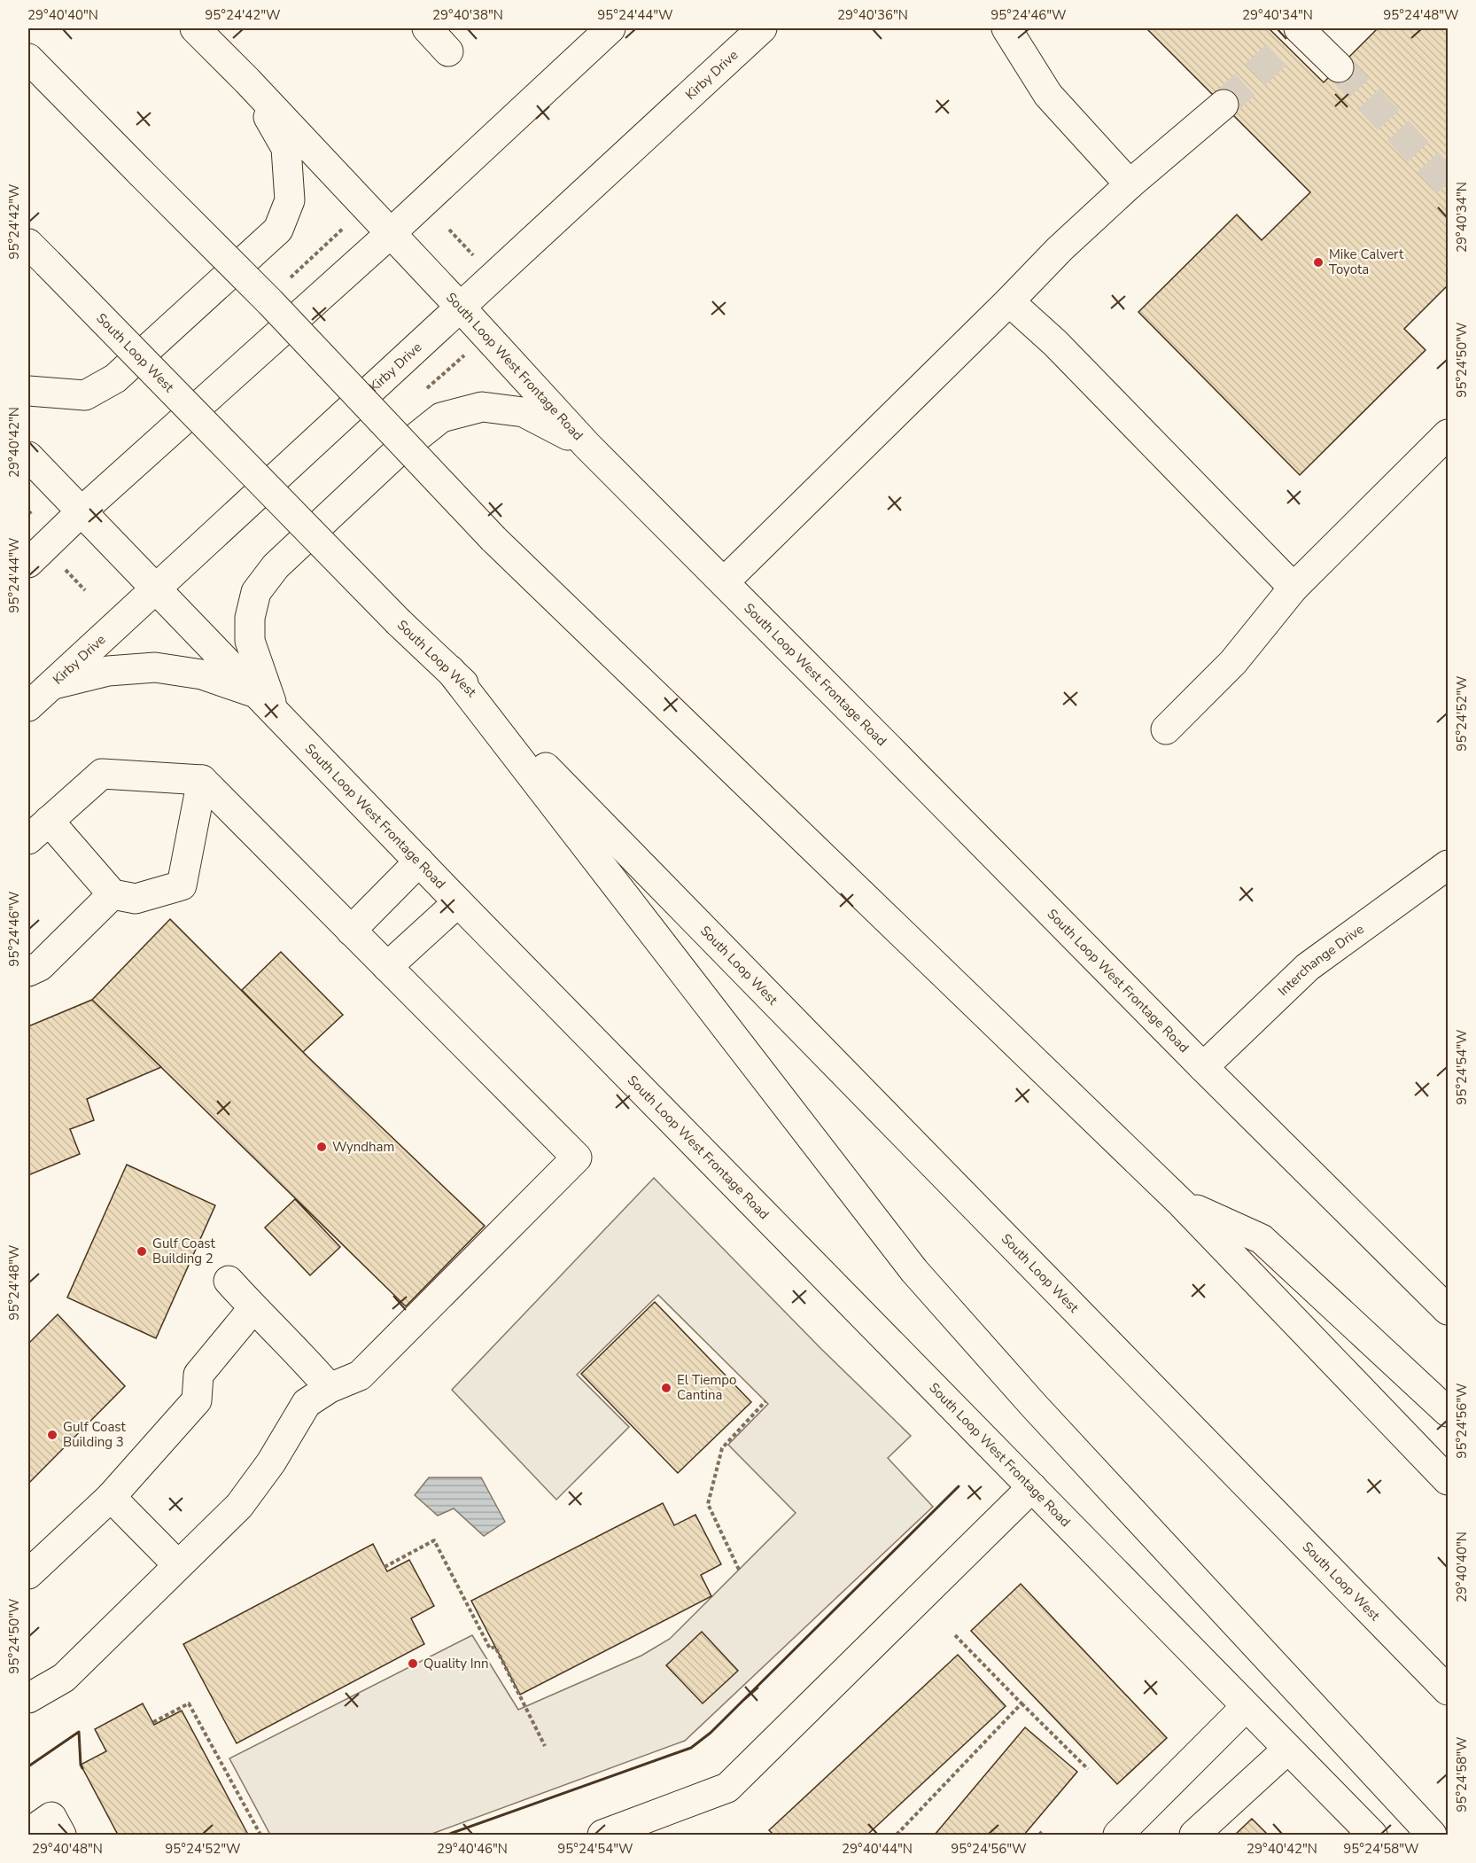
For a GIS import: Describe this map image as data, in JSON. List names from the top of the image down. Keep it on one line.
{"streets":{"main road":["Kirby Drive","South Loop West","South Loop West Frontage Road","Interchange Drive"]},"crossings":[["Kirby Drive","South Loop West Frontage Road"],["South Loop West Frontage Road","Interchange Drive"]],"places":["Mike Calvert Toyota","Wyndham","Gulf Coast Building 2","El Tiempo Cantina","Gulf Coast Building 3","Quality Inn"],"coordinates":["29°40'40\"N","95°24'42\"W","29°40'38\"N","95°24'44\"W","29°40'36\"N","95°24'46\"W","29°40'34\"N","95°24'48\"W","95°24'50\"W","29°40'42\"N","95°24'52\"W","95°24'54\"W","95°24'56\"W","95°24'58\"W","29°40'48\"N","29°40'46\"N","29°40'44\"N"]}
